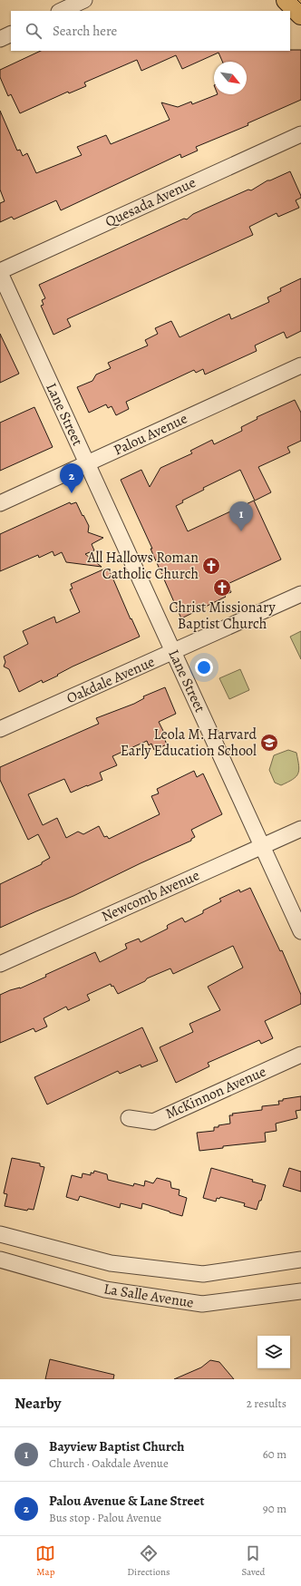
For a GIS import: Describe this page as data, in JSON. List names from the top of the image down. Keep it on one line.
{"streets":{"street":["Quesada Avenue","Lane Street","Palou Avenue","Oakdale Avenue","Newcomb Avenue","McKinnon Avenue","La Salle Avenue"]},"crossings":[["Quesada Avenue","Lane Street"],["Lane Street","Palou Avenue"],["Lane Street","Oakdale Avenue"],["Lane Street","Newcomb Avenue"]],"places":{"church":["All Hallows Roman Catholic Church","Christ Missionary Baptist Church"],"school or university":["Leola M. Harvard Early Education School"]},"north":"bottom right","page":{"search":"Search here","pins":["2","1"],"heading":["Nearby","2 results"],"list":[{"mark":"1","name":"Bayview Baptist Church","note":"Church · Oakdale Avenue","value":"60 m"},{"mark":"2","name":"Palou Avenue & Lane Street","note":"Bus stop · Palou Avenue","value":"90 m"}],"nav":["Map","Directions","Saved"]}}
